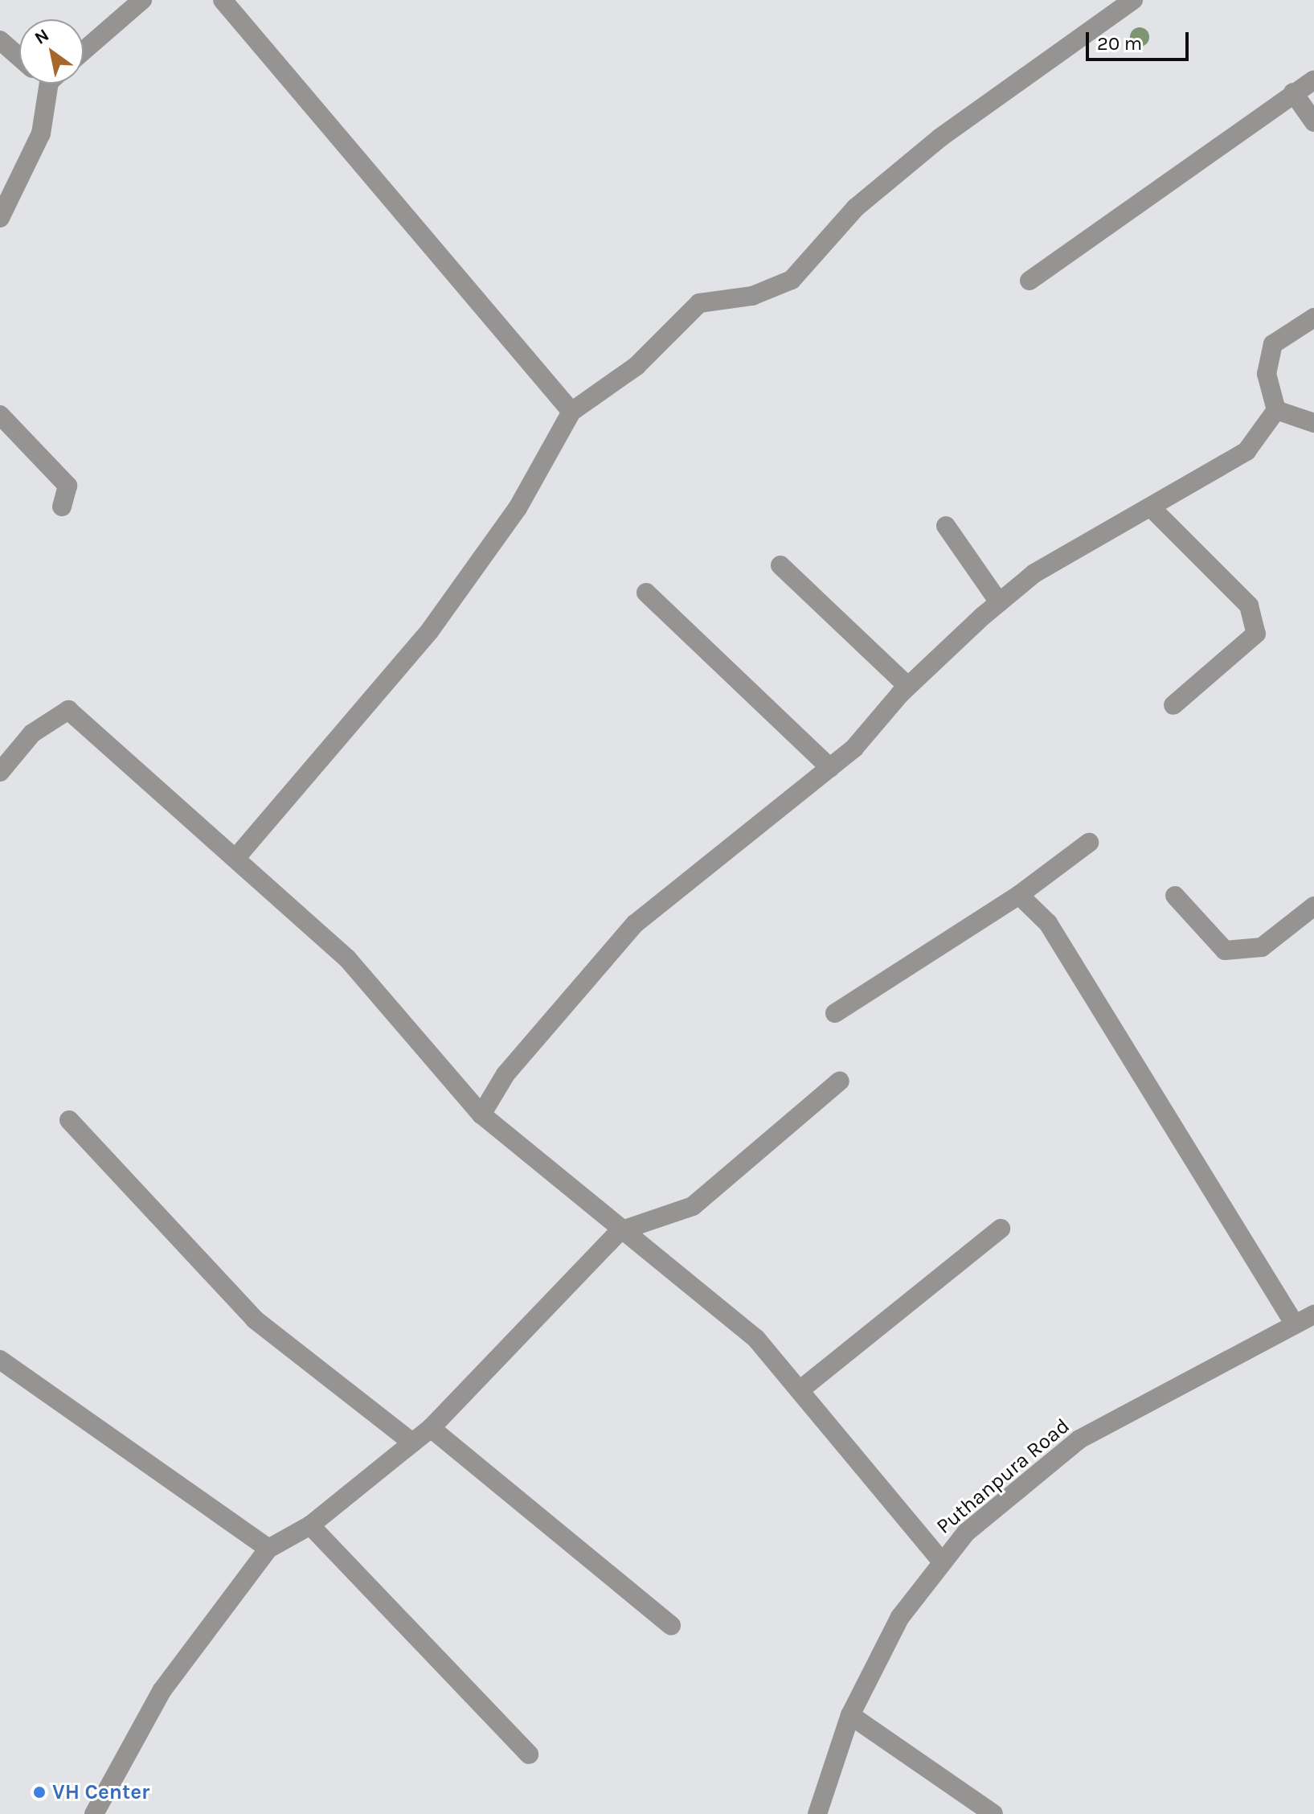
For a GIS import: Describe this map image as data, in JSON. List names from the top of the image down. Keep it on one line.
{"streets":{"street":["Puthanpura Road"]},"places":["VH Center"],"scale_bar":"20 m","north":"top left"}
